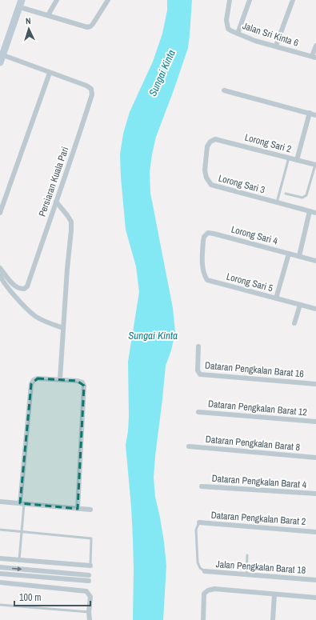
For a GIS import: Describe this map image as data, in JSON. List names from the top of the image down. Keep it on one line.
{"streets":{"street":["Jalan Sri Kinta 6","Lorong Sari 2","Persiaran Kuala Pari","Lorong Sari 3","Lorong Sari 4","Lorong Sari 5","Dataran Pengkalan Barat 16","Dataran Pengkalan Barat 12","Dataran Pengkalan Barat 8","Dataran Pengkalan Barat 4","Dataran Pengkalan Barat 2","Jalan Pengkalan Barat 18"]},"crossings":[["Lorong Sari 2","Lorong Sari 3"],["Lorong Sari 4","Lorong Sari 5"]],"water":["Sungai Kinta"],"scale_bar":"100 m","north":"top"}
